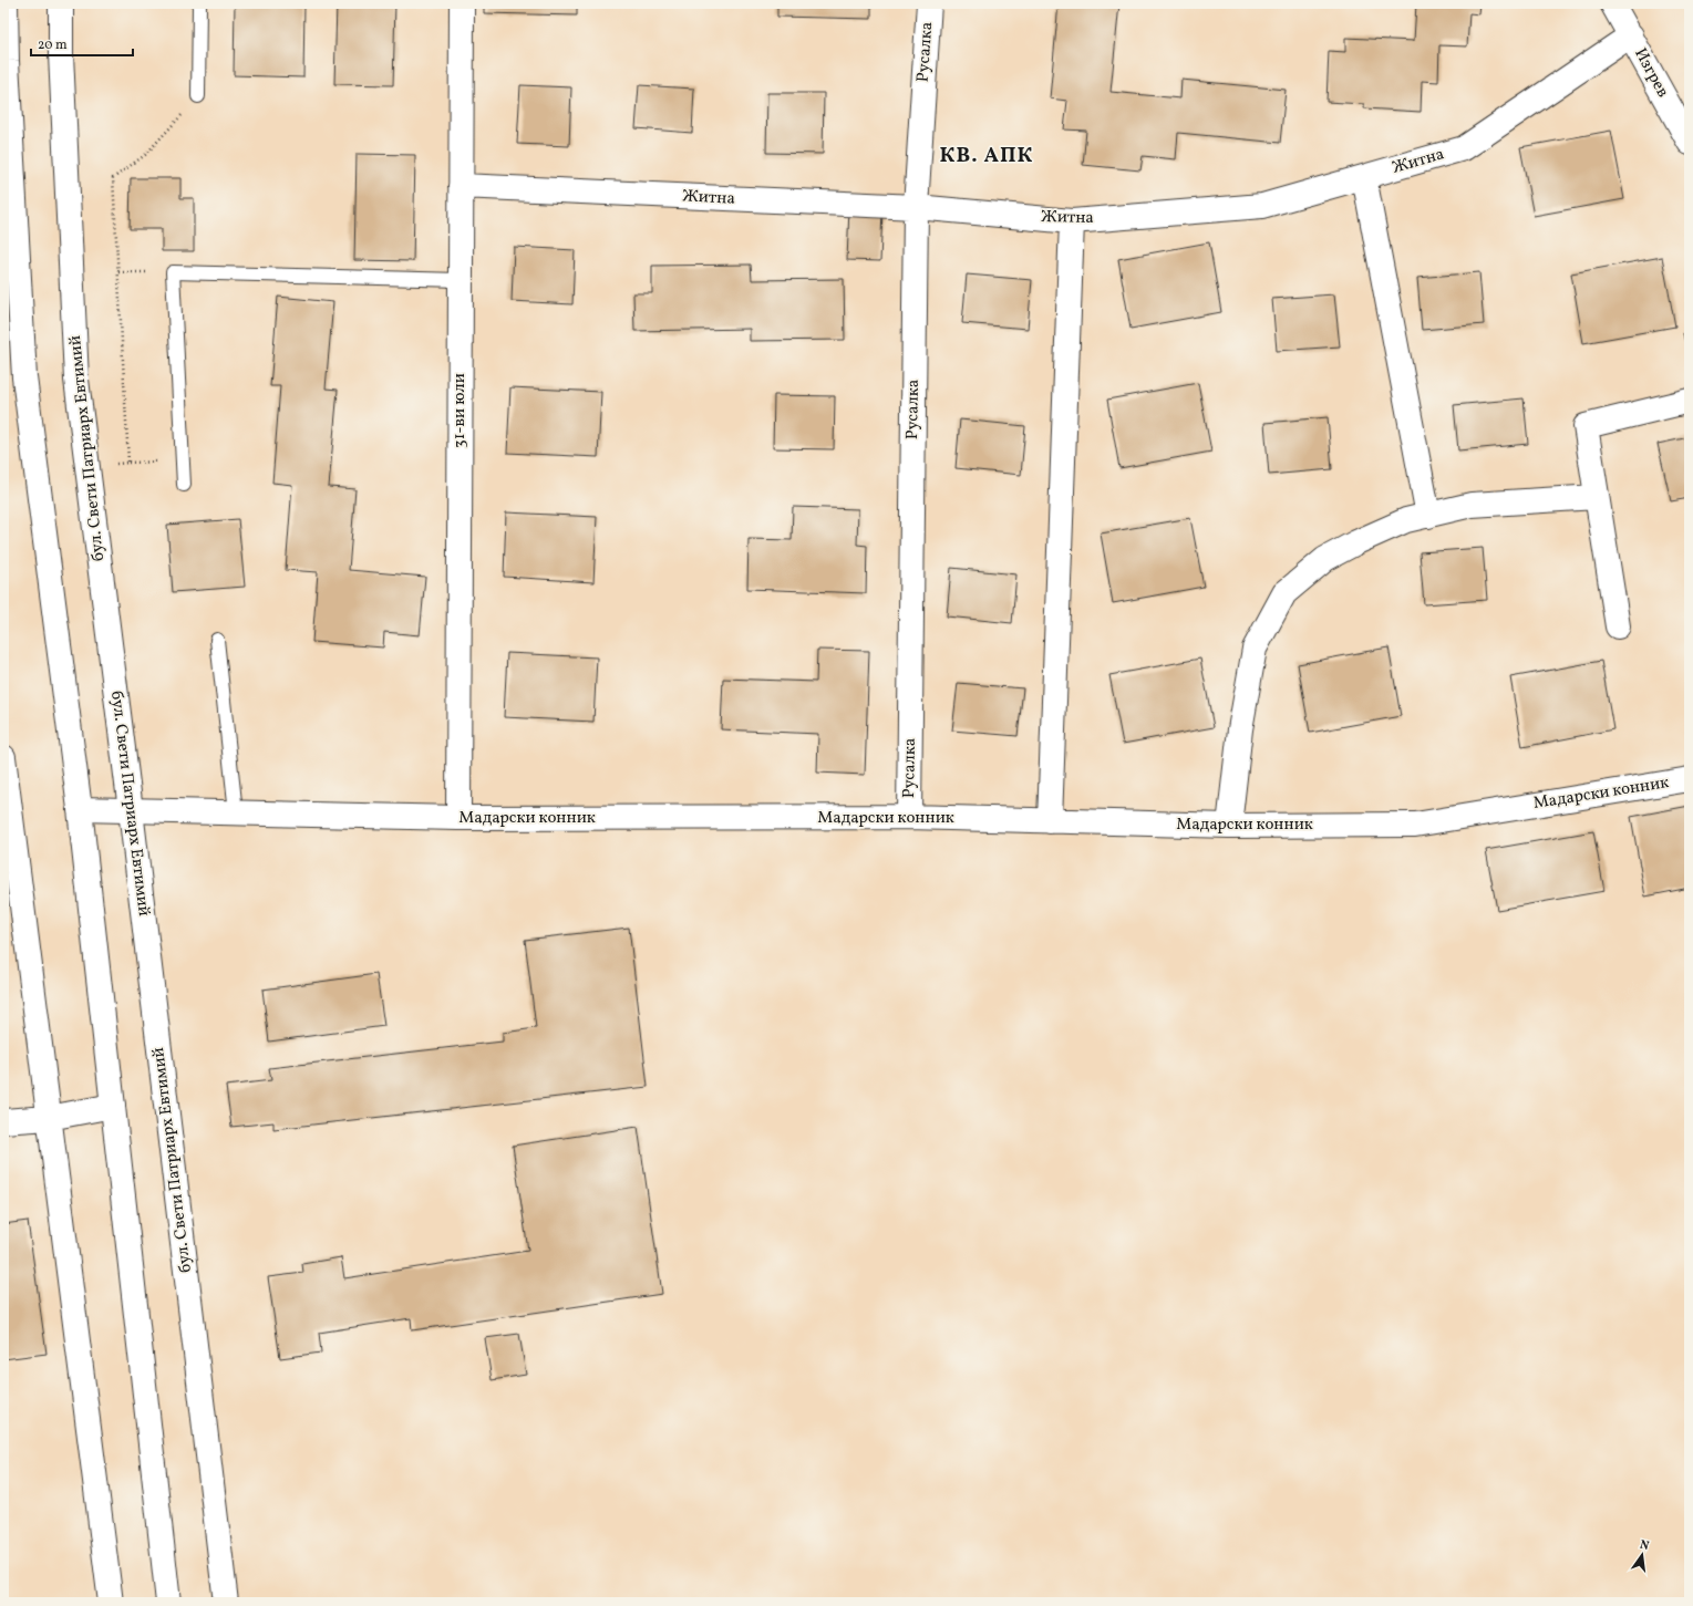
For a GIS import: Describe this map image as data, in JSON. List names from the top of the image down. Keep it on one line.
{"streets":{"street":["Русалка","Изгрев","Житна","31-ви юли","бул. Свети Патриарх Евтимий","Мадарски конник"]},"crossings":[["Русалка","Житна"],["Русалка","Мадарски конник"],["Изгрев","Житна"],["Житна","31-ви юли"],["31-ви юли","Мадарски конник"],["бул. Свети Патриарх Евтимий","Мадарски конник"]],"districts":["КВ. АПК"],"scale_bar":"20 m","north":"top"}
